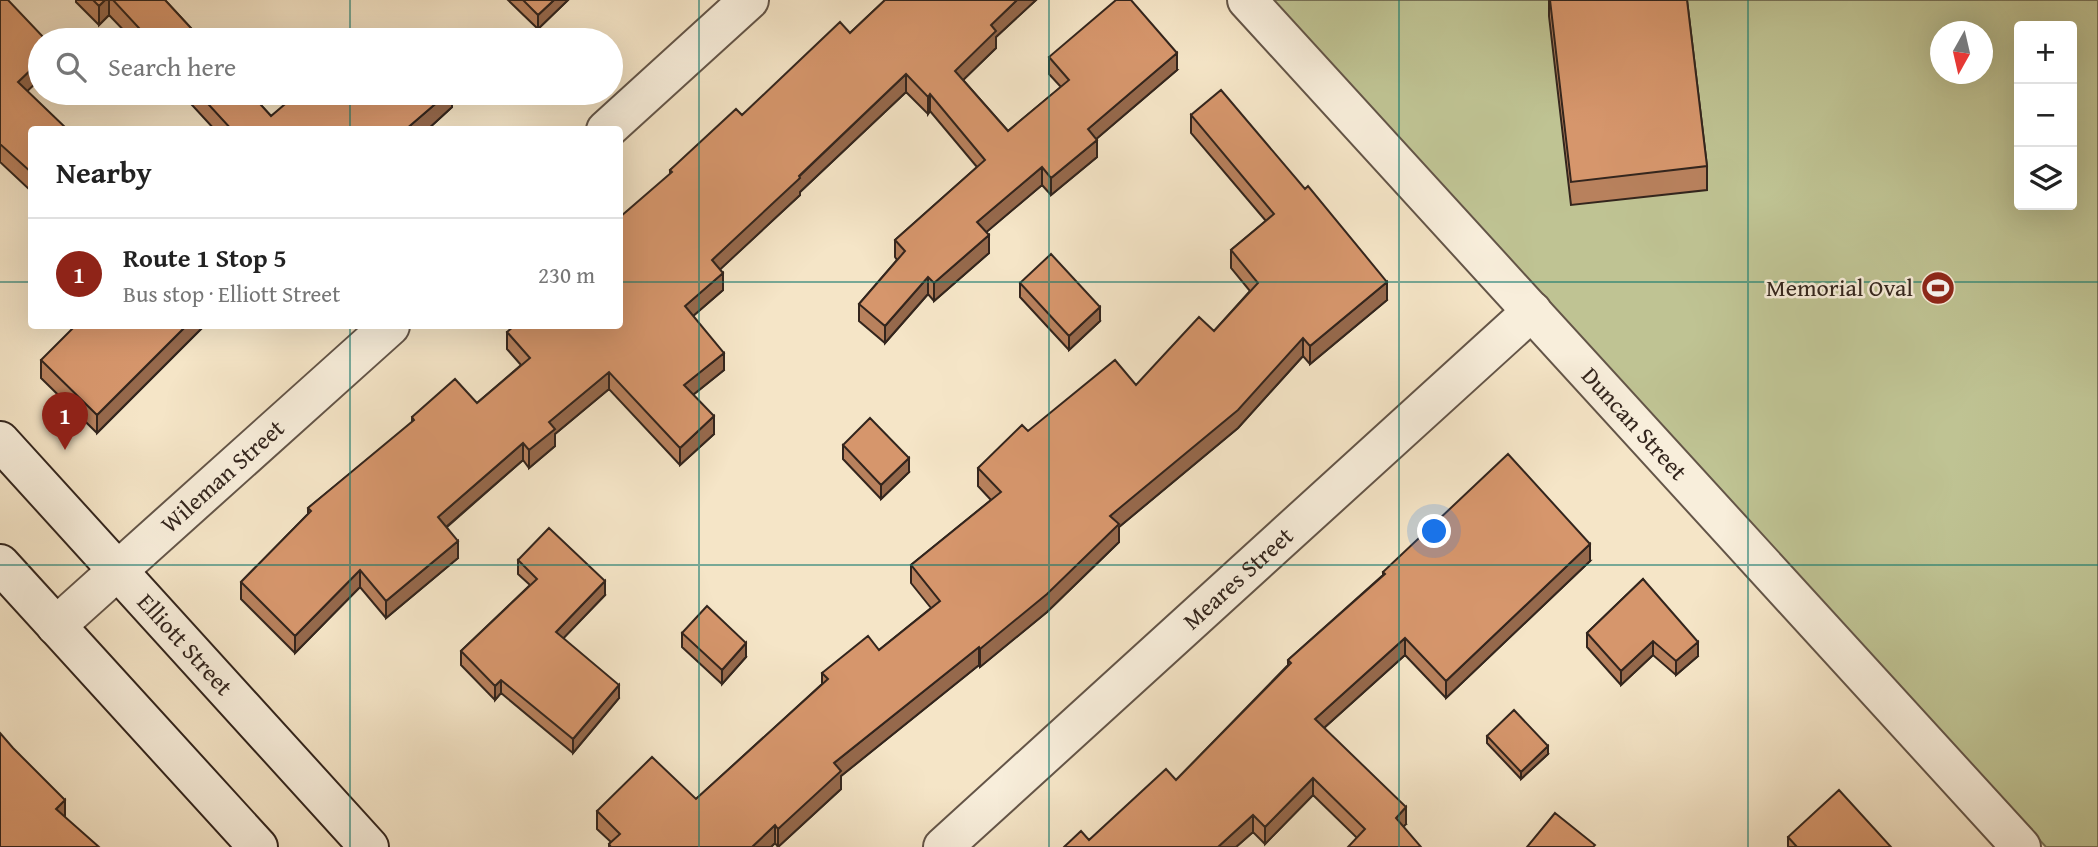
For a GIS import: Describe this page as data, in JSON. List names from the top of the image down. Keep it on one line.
{"streets":{"street":["Duncan Street","Wileman Street","Meares Street","Elliott Street"]},"crossings":[["Duncan Street","Meares Street"],["Wileman Street","Elliott Street"]],"places":{"sports":["Memorial Oval"]},"north":"bottom","page":{"map_buttons":["+","−"],"search":"Search here","heading":"Nearby","list":[{"mark":"1","name":"Route 1 Stop 5","note":"Bus stop · Elliott Street","value":"230 m"}],"pins":"1"}}
